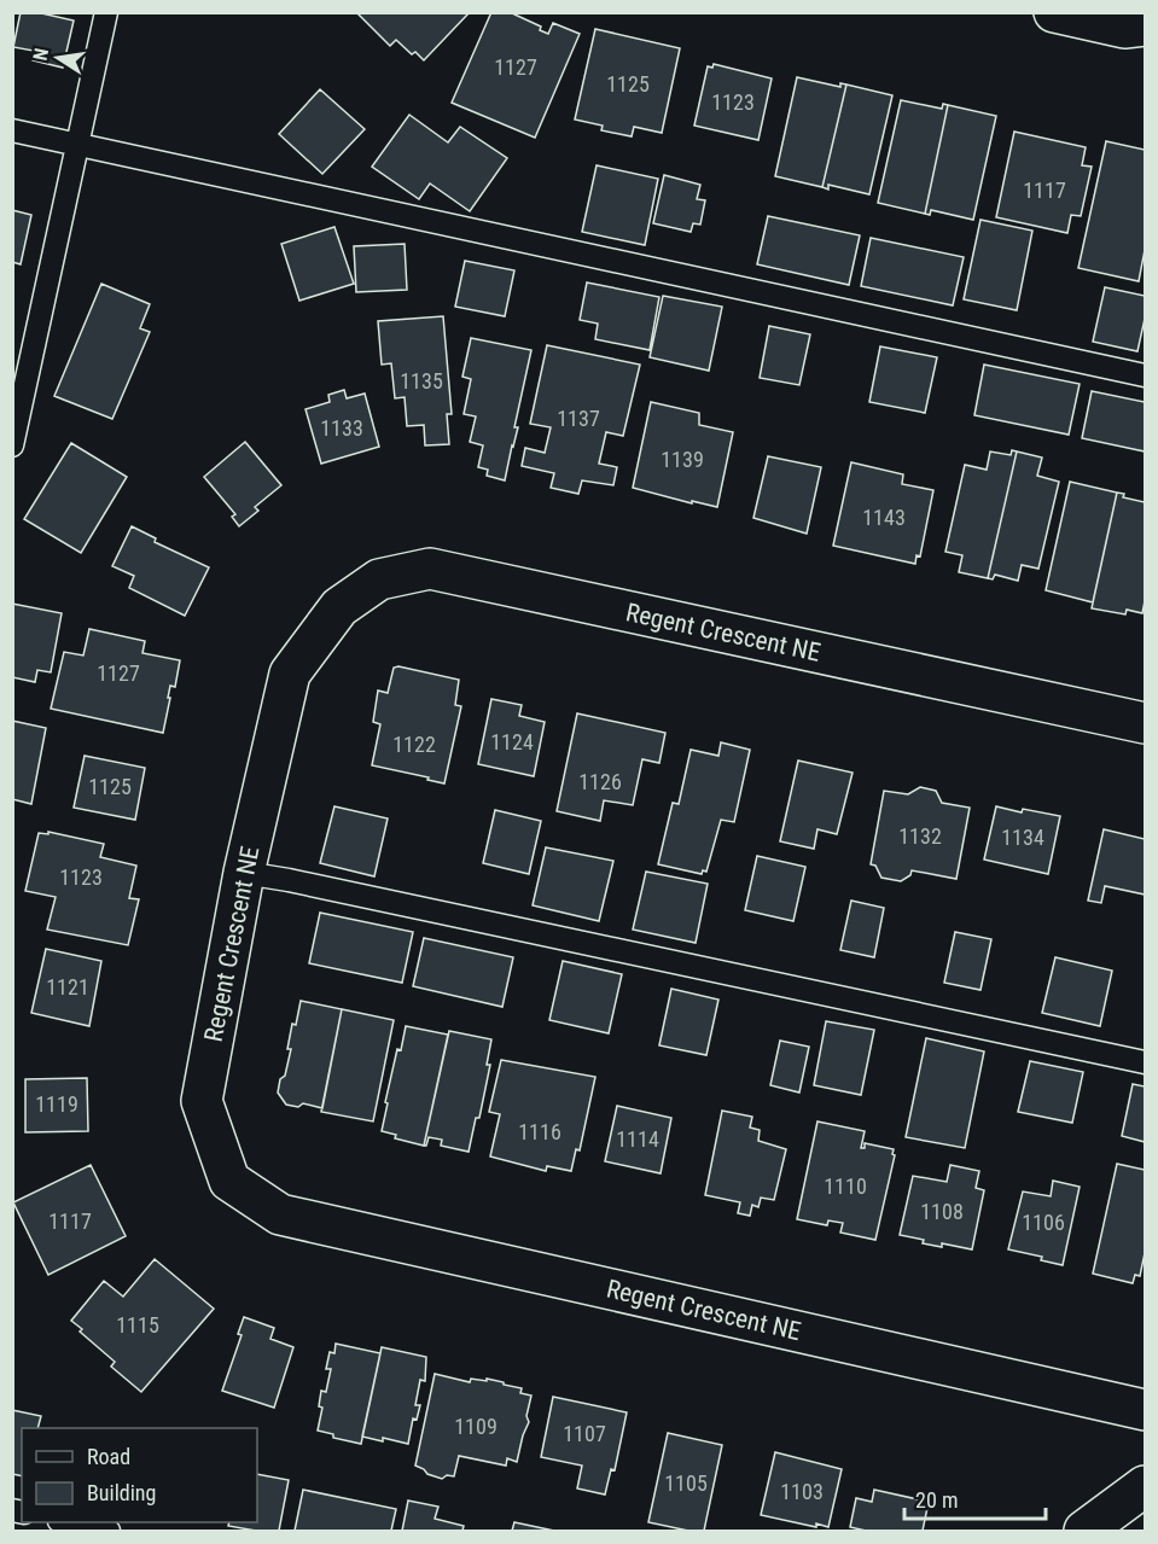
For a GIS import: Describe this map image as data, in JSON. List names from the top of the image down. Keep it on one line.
{"streets":{"street":["Regent Crescent NE"]},"house_numbers":["1127","1125","1123","1117","1135","1137","1133","1139","1143","1127","1124","1122","1126","1125","1132","1134","1123","1121","1119","1116","1114","1110","1108","1117","1106","1115","1109","1107","1105","1103"],"legend":["Road","Building"],"scale_bar":"20 m","north":"left"}
